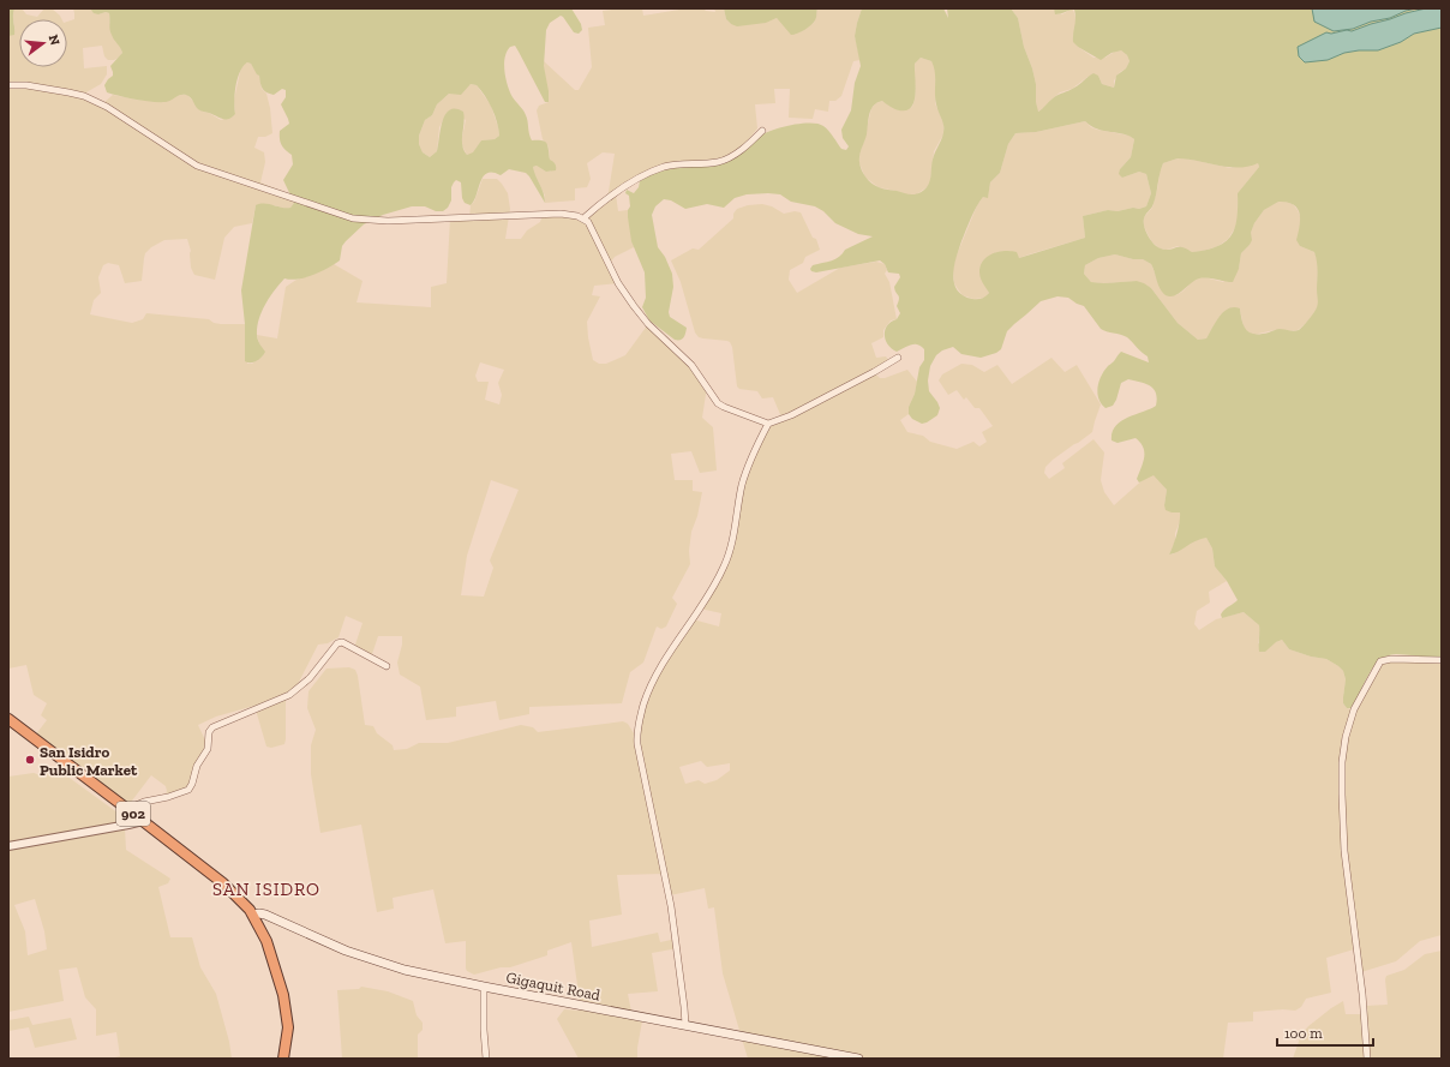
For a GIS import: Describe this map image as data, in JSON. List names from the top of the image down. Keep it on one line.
{"streets":{"highway":["902"],"main road":["Gigaquit Road"]},"crossings":[["902","Gigaquit Road"]],"districts":["SAN ISIDRO"],"places":["San Isidro Public Market"],"scale_bar":"100 m","north":"right"}
